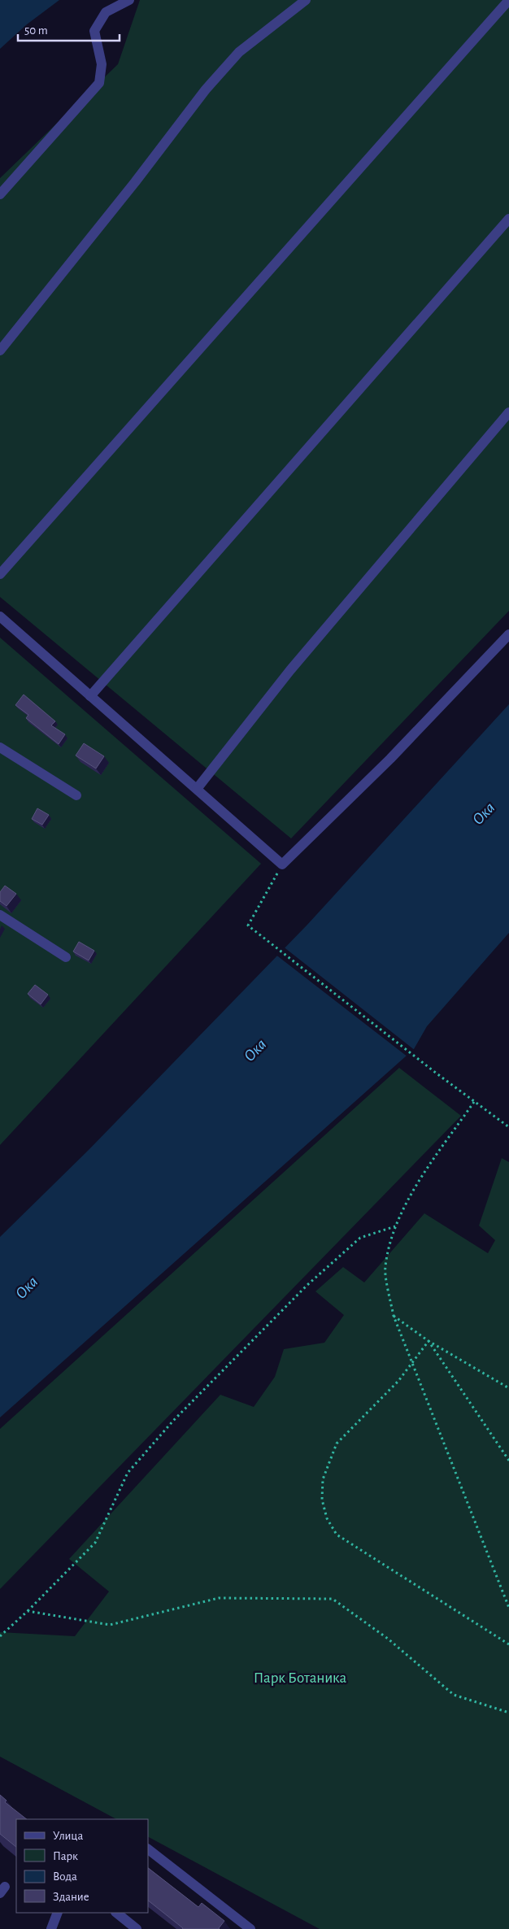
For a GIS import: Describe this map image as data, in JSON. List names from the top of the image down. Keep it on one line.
{"water":["Ока"],"parks":["Парк Ботаника"],"legend":["Улица","Парк","Вода","Здание"],"scale_bar":"50 m"}
